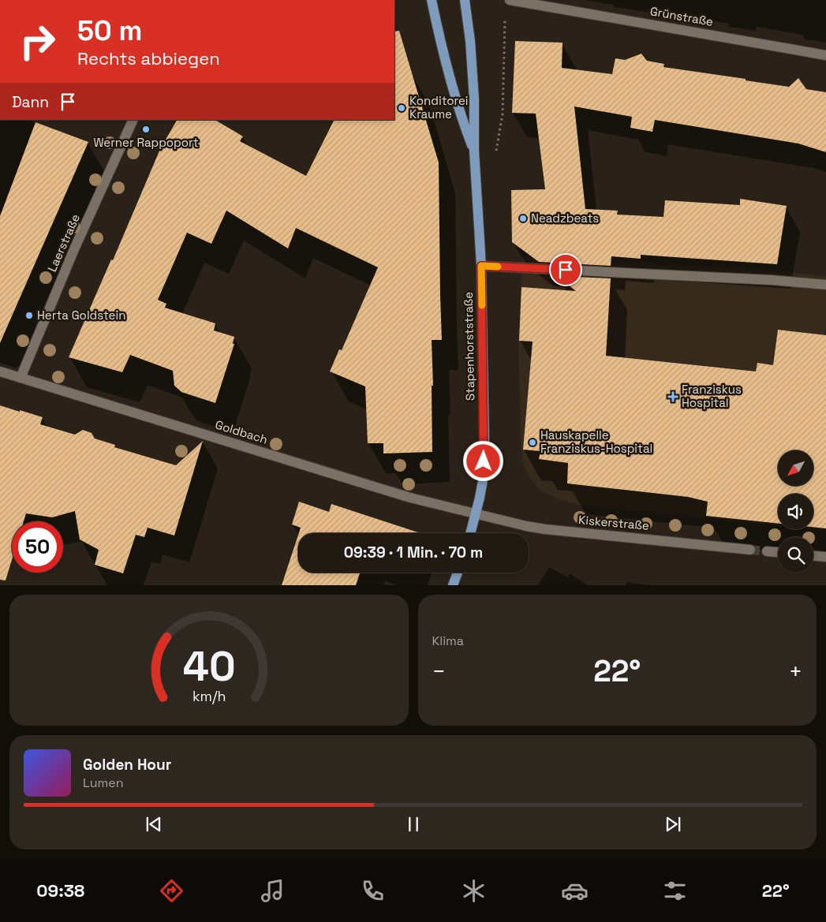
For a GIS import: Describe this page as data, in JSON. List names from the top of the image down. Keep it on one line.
{"streets":{"main road":["Stapenhorststraße"],"street":["Grünstraße","Laerstraße","Goldbach","Kiskerstraße"]},"crossings":[["Laerstraße","Goldbach"],["Stapenhorststraße","Goldbach"],["Stapenhorststraße","Kiskerstraße"],["Goldbach","Kiskerstraße"]],"places":{"other":["Konditorei Kraume","Werner Rappoport","Neadzbeats","Herta Goldstein","Hauskapelle Franziskus-Hospital"],"health":["Franziskus Hospital"]},"north":"bottom left","page":{"turn":["50 m","Rechts abbiegen"],"then":"Dann","limit":"50","trip":"09:39 · 1 Min. · 70 m","tile":"Klima","heat":["−","22°","+"],"song":["Golden Hour","Lumen"],"tabs":["09:38","22°"],"gauge":["40","km/h"]}}
